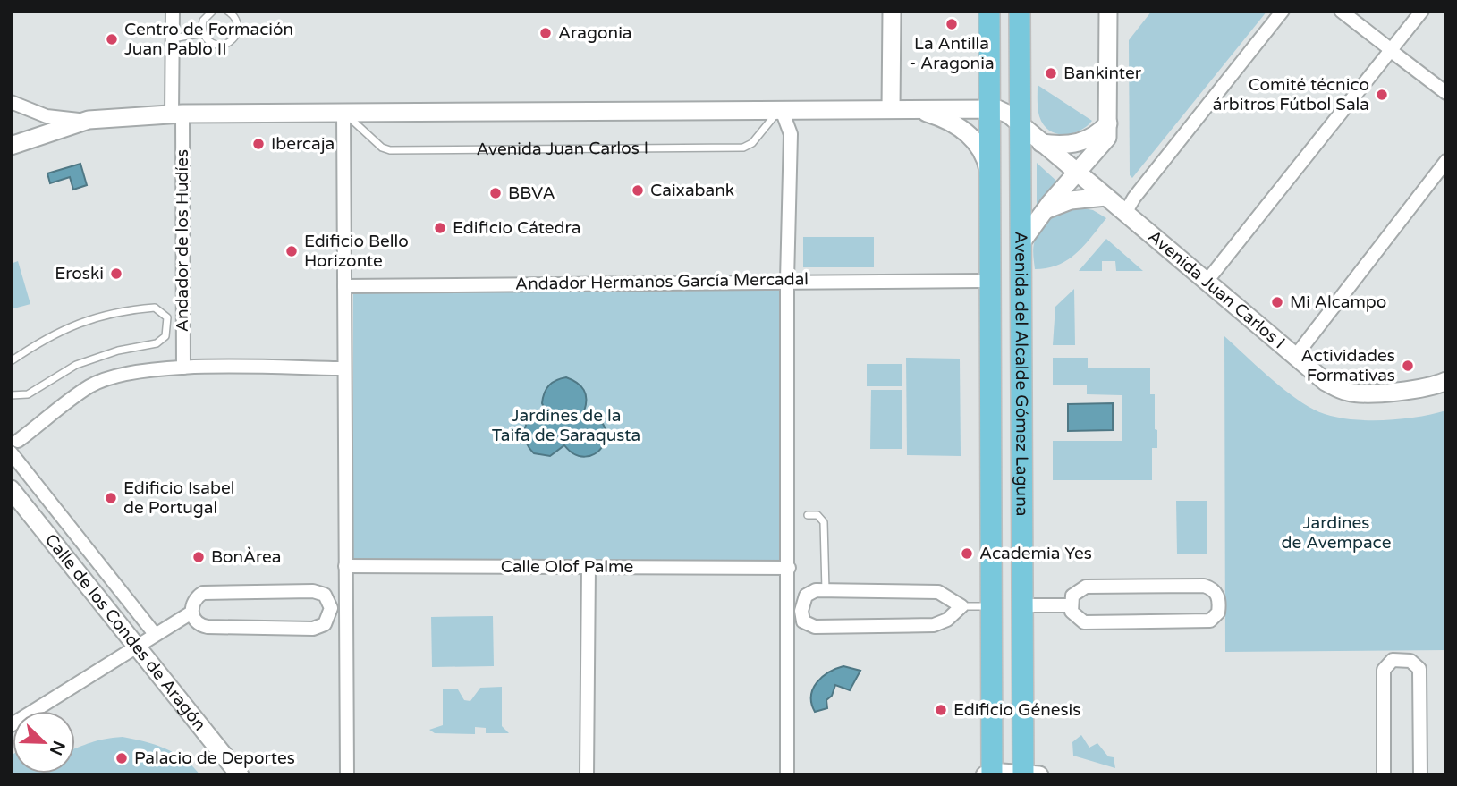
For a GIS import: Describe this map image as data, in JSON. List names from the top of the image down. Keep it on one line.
{"streets":{"main road":["Avenida del Alcalde Gómez Laguna"],"street":["Avenida Juan Carlos I","Andador de los Hudíes","Andador Hermanos García Mercadal","Calle Olof Palme","Calle de los Condes de Aragón"]},"crossings":[["Avenida Juan Carlos I","Avenida del Alcalde Gómez Laguna"]],"parks":["Jardines de la Taifa de Saraqusta","Jardines de Avempace"],"places":["La Antilla - Aragonia","Aragonia","Centro de Formación Juan Pablo II","Bankinter","Comité técnico árbitros Fútbol Sala","Ibercaja","Caixabank","BBVA","Edificio Cátedra","Edificio Bello Horizonte","Eroski","Mi Alcampo","Actividades Formativas","Edificio Isabel de Portugal","Academia Yes","BonÀrea","Edificio Génesis","Palacio de Deportes"],"north":"bottom right"}
